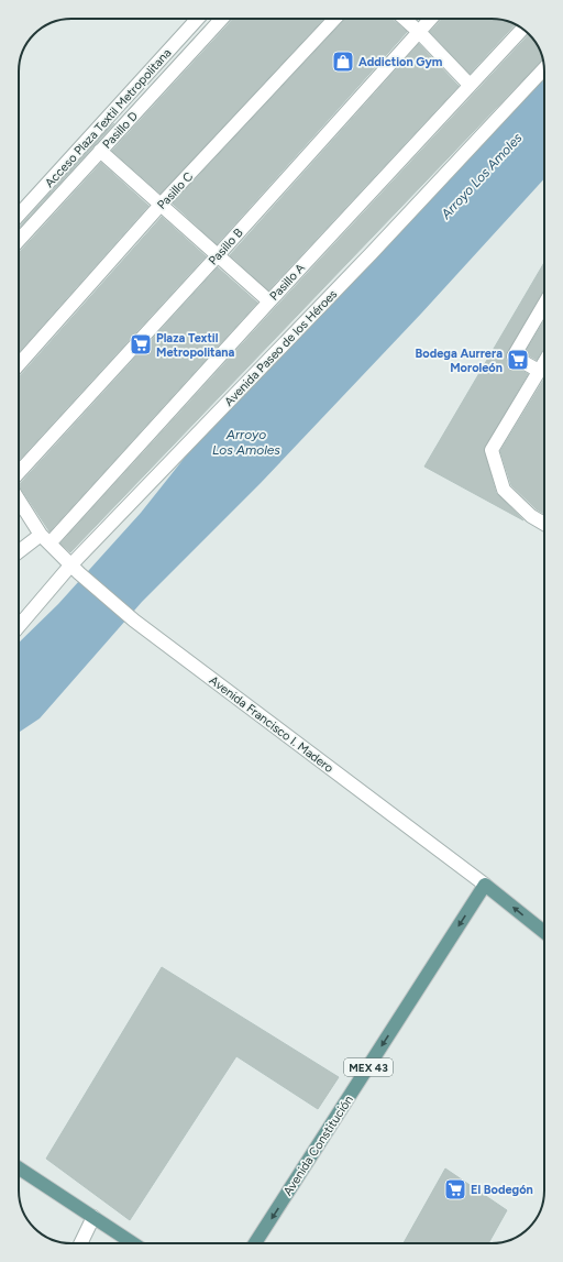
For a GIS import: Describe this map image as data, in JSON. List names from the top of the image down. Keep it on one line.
{"streets":{"main road":["Avenida Francisco I. Madero","MEX 43","Avenida Constitución"],"street":["Acceso Plaza Textil Metropolitana","Pasillo D","Pasillo C","Pasillo B","Pasillo A","Avenida Paseo de los Héroes"]},"crossings":[["Pasillo A","Avenida Francisco I. Madero"],["Avenida Paseo de los Héroes","Avenida Francisco I. Madero"],["Avenida Francisco I. Madero","Avenida Constitución"]],"one_way":["Avenida Constitución"],"water":["Arroyo Los Amoles"],"places":{"shop":["Addiction Gym"],"supermarket":["Plaza Textil Metropolitana","Bodega Aurrera Moroleón","El Bodegón"]}}
